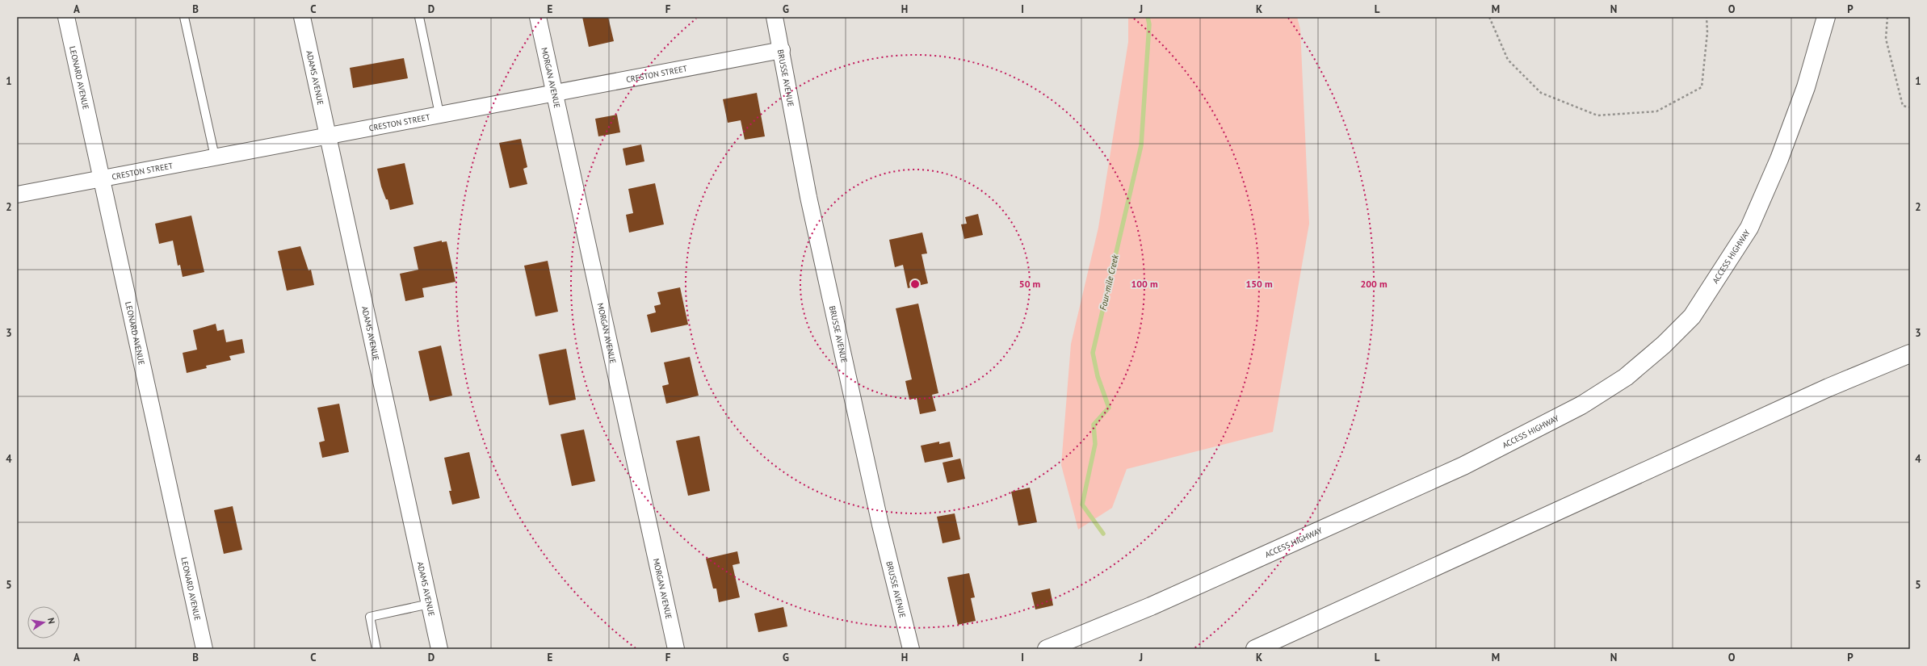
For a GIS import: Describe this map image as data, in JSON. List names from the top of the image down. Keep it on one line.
{"streets":{"main road":["ACCESS HIGHWAY"],"street":["CRESTON STREET","LEONARD AVENUE","ADAMS AVENUE","MORGAN AVENUE","BRUSSE AVENUE"]},"crossings":[["CRESTON STREET","LEONARD AVENUE"],["CRESTON STREET","ADAMS AVENUE"],["CRESTON STREET","MORGAN AVENUE"],["CRESTON STREET","BRUSSE AVENUE"]],"water":["Four-mile Creek"],"north":"right","grid":{"columns":["A","B","C","D","E","F","G","H","I","J","K","L","M","N","O","P"],"rows":["1","2","3","4","5"]},"rings":["50 m","100 m","150 m","200 m"]}
